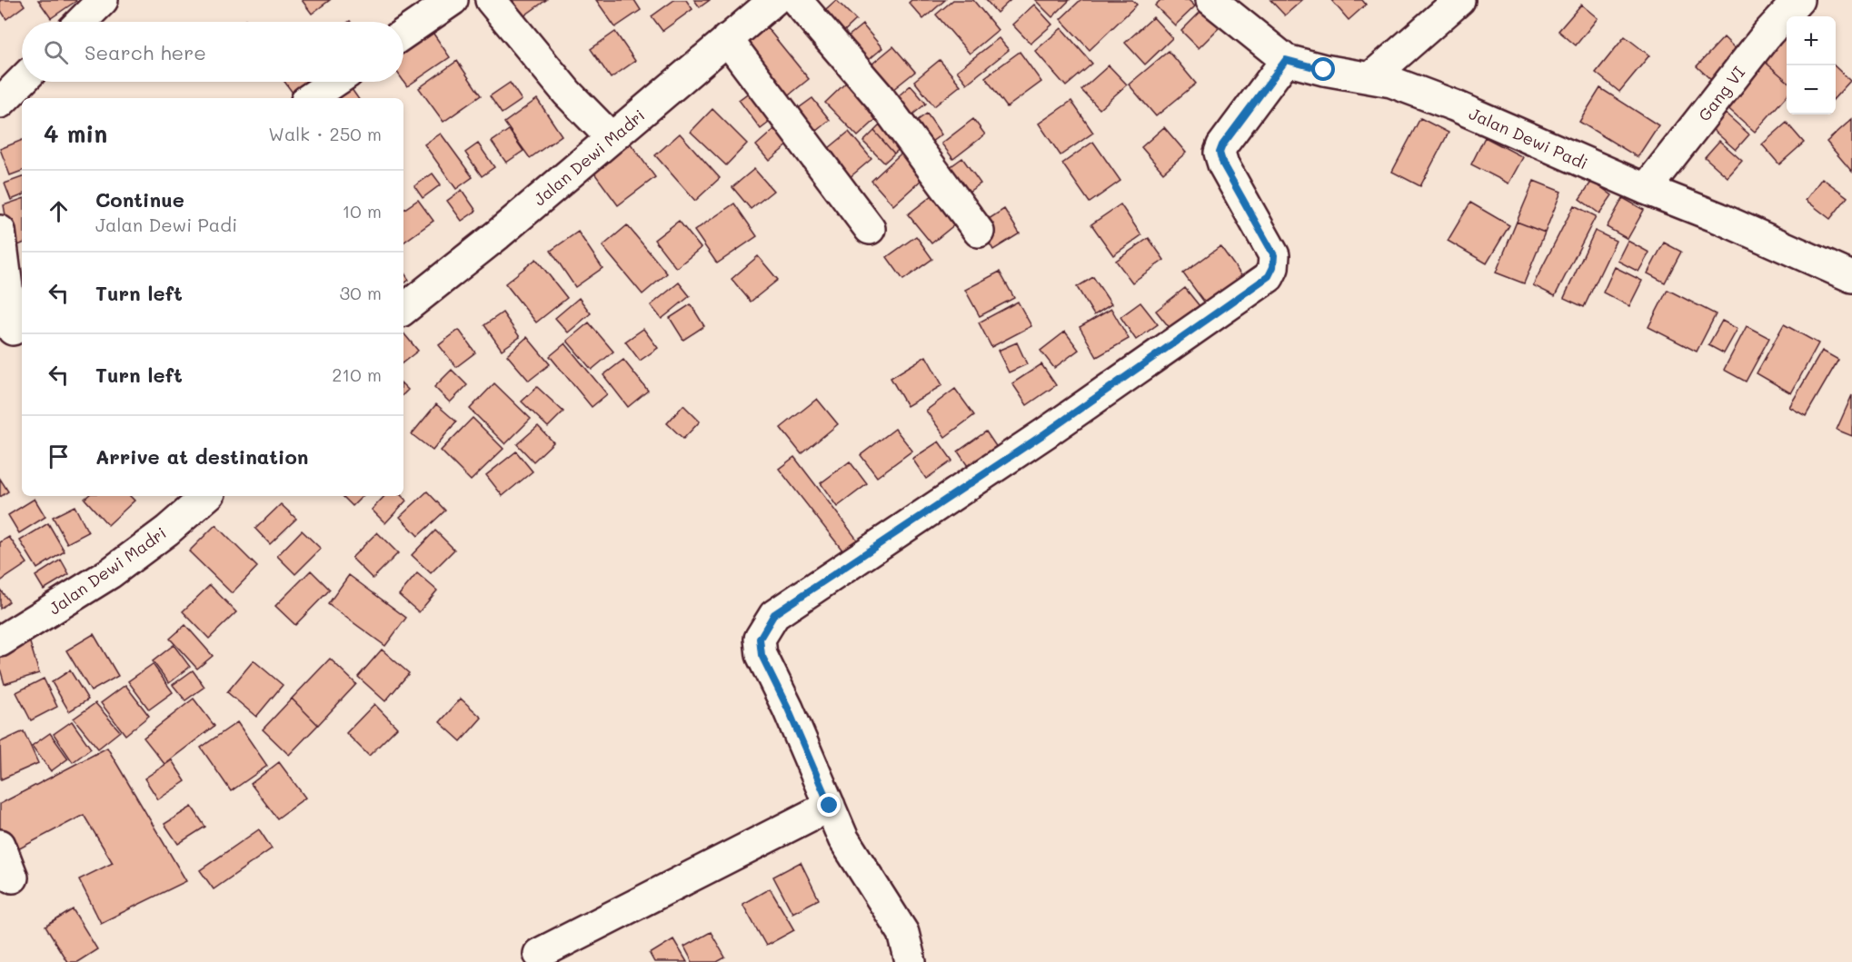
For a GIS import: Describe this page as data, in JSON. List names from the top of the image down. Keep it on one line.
{"streets":{"street":["Gang VI","Jalan Dewi Padi","Jalan Dewi Madri"]},"crossings":[["Gang VI","Jalan Dewi Padi"]],"page":{"map_buttons":["+","−"],"search":"Search here","heading":["4 min","Walk · 250 m"],"list":[["Continue","Jalan Dewi Padi","10 m"],["Turn left","30 m"],["Turn left","210 m"],"Arrive at destination"]}}
